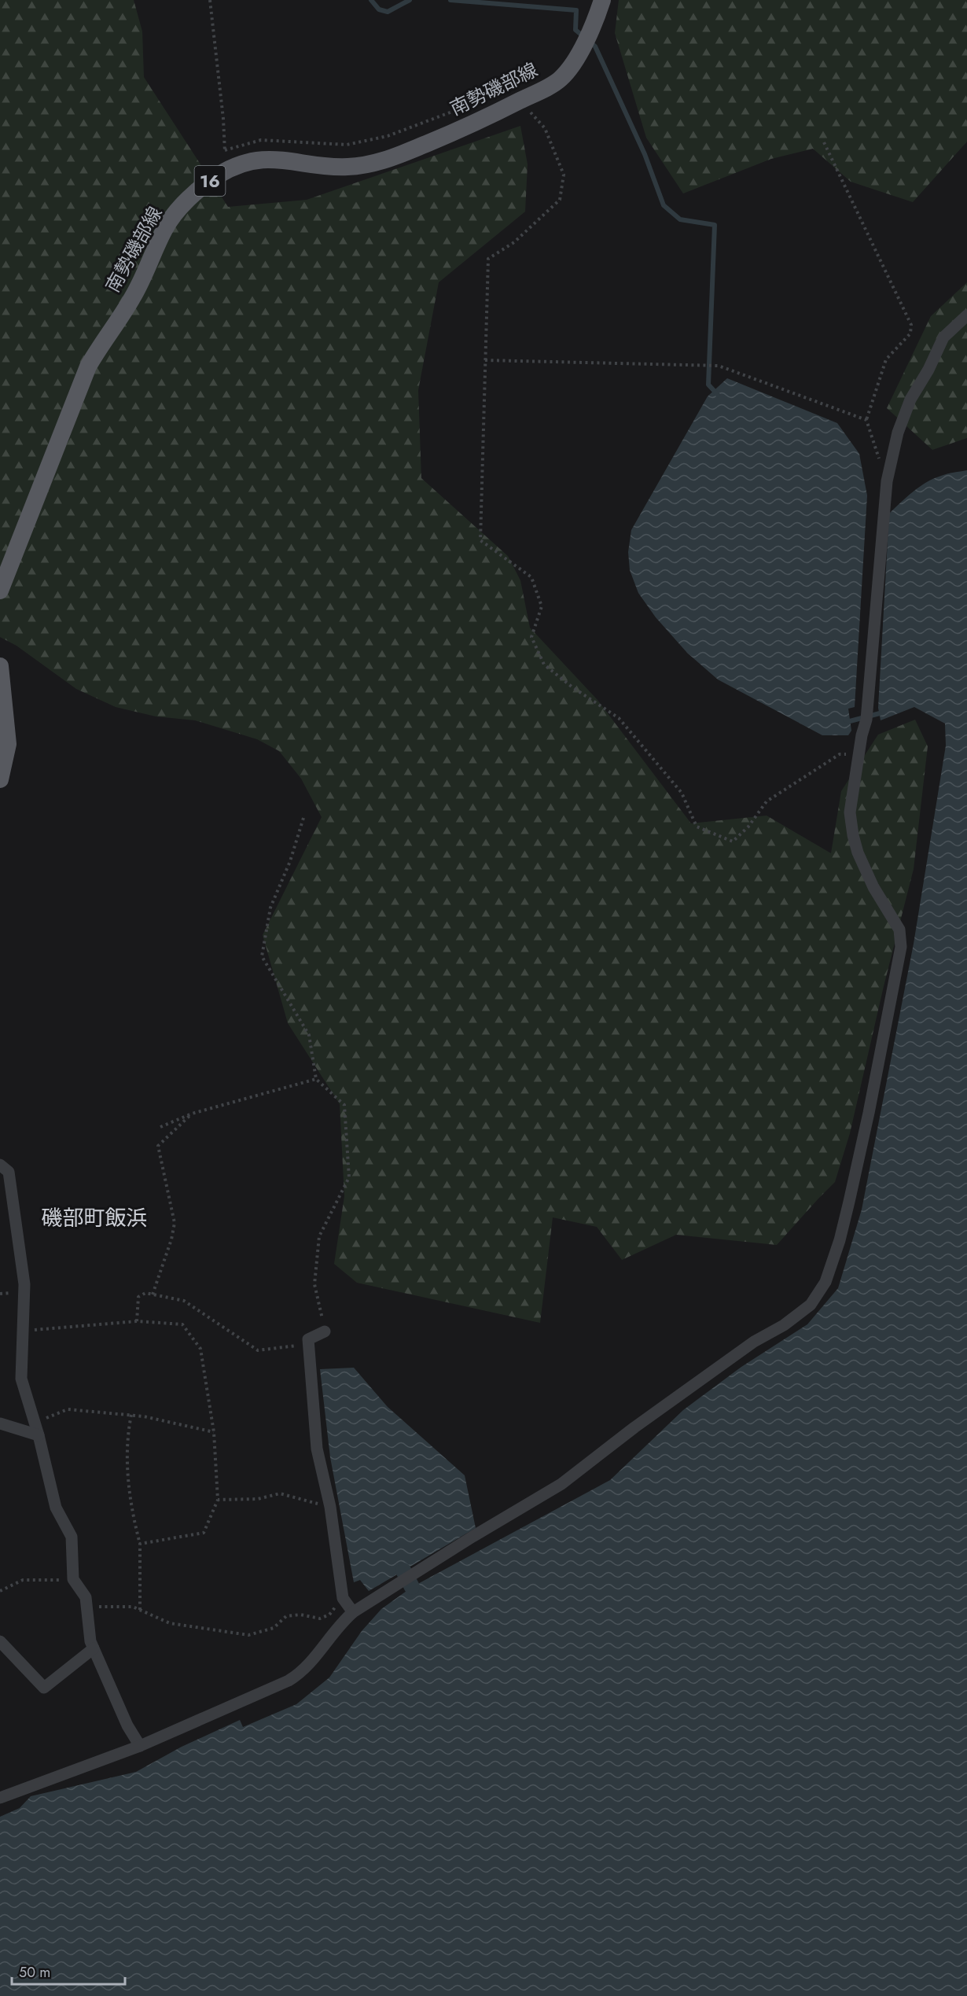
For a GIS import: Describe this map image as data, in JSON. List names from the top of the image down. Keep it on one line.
{"streets":{"main road":["南勢磯部線","16"]},"districts":["磯部町飯浜"],"scale_bar":"50 m"}
